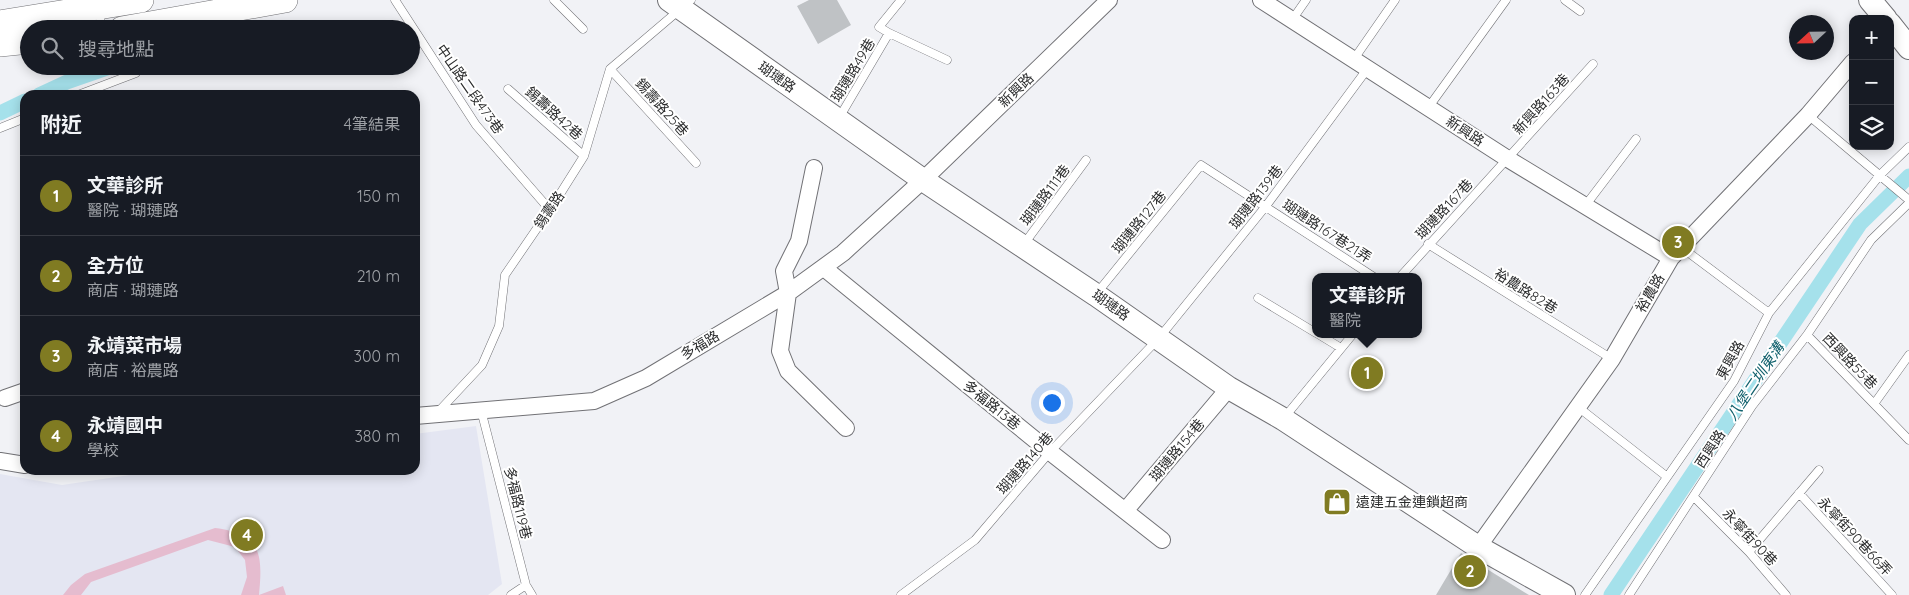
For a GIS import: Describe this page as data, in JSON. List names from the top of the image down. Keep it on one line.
{"streets":{"street":["瑚璉路","新興路","裕農路","多福路","多福路13巷","瑚璉路154巷"],"lane":["瑚璉路49巷","中山路二段473巷","新興路163巷","錫壽路25巷","錫壽路42巷","瑚璉路111巷","瑚璉路139巷","瑚璉路167巷","錫壽路","瑚璉路127巷","瑚璉路167巷21弄","裕農路82巷","東興路","西興路55巷","西興路","瑚璉路140巷","多福路119巷","永寧街90巷66弄","永寧街90巷"]},"crossings":[["瑚璉路49巷","瑚璉路"],["瑚璉路","新興路"],["瑚璉路","瑚璉路111巷"],["瑚璉路","瑚璉路139巷"],["瑚璉路","瑚璉路127巷"],["瑚璉路","裕農路"],["瑚璉路","多福路"],["瑚璉路","瑚璉路154巷"],["瑚璉路","瑚璉路140巷"],["中山路二段473巷","錫壽路"],["新興路","新興路163巷"],["新興路","瑚璉路139巷"],["新興路","瑚璉路167巷"],["新興路","裕農路"],["新興路","多福路"],["新興路","東興路"],["新興路163巷","瑚璉路167巷"],["錫壽路25巷","錫壽路"],["錫壽路42巷","錫壽路"],["瑚璉路139巷","瑚璉路167巷21弄"],["瑚璉路139巷","瑚璉路140巷"],["瑚璉路167巷","裕農路82巷"],["錫壽路","多福路"],["瑚璉路127巷","瑚璉路167巷21弄"],["裕農路82巷","裕農路"],["多福路","多福路13巷"],["多福路","多福路119巷"],["西興路55巷","西興路"],["多福路13巷","瑚璉路154巷"],["多福路13巷","瑚璉路140巷"],["西興路","永寧街90巷"]],"water":["八堡二圳東溝"],"places":{"shop":["遠建五金連鎖超商"]},"north":"left","page":{"map_buttons":["+","−"],"search":"搜尋地點","heading":["附近","4筆結果"],"list":[{"mark":"1","name":"文華診所","note":"醫院 · 瑚璉路","value":"150 m"},{"mark":"2","name":"全方位","note":"商店 · 瑚璉路","value":"210 m"},{"mark":"3","name":"永靖菜市場","note":"商店 · 裕農路","value":"300 m"},{"mark":"4","name":"永靖國中","note":"學校","value":"380 m"}],"pins":["3","1","4","2"],"popup":["文華診所","醫院"]}}
